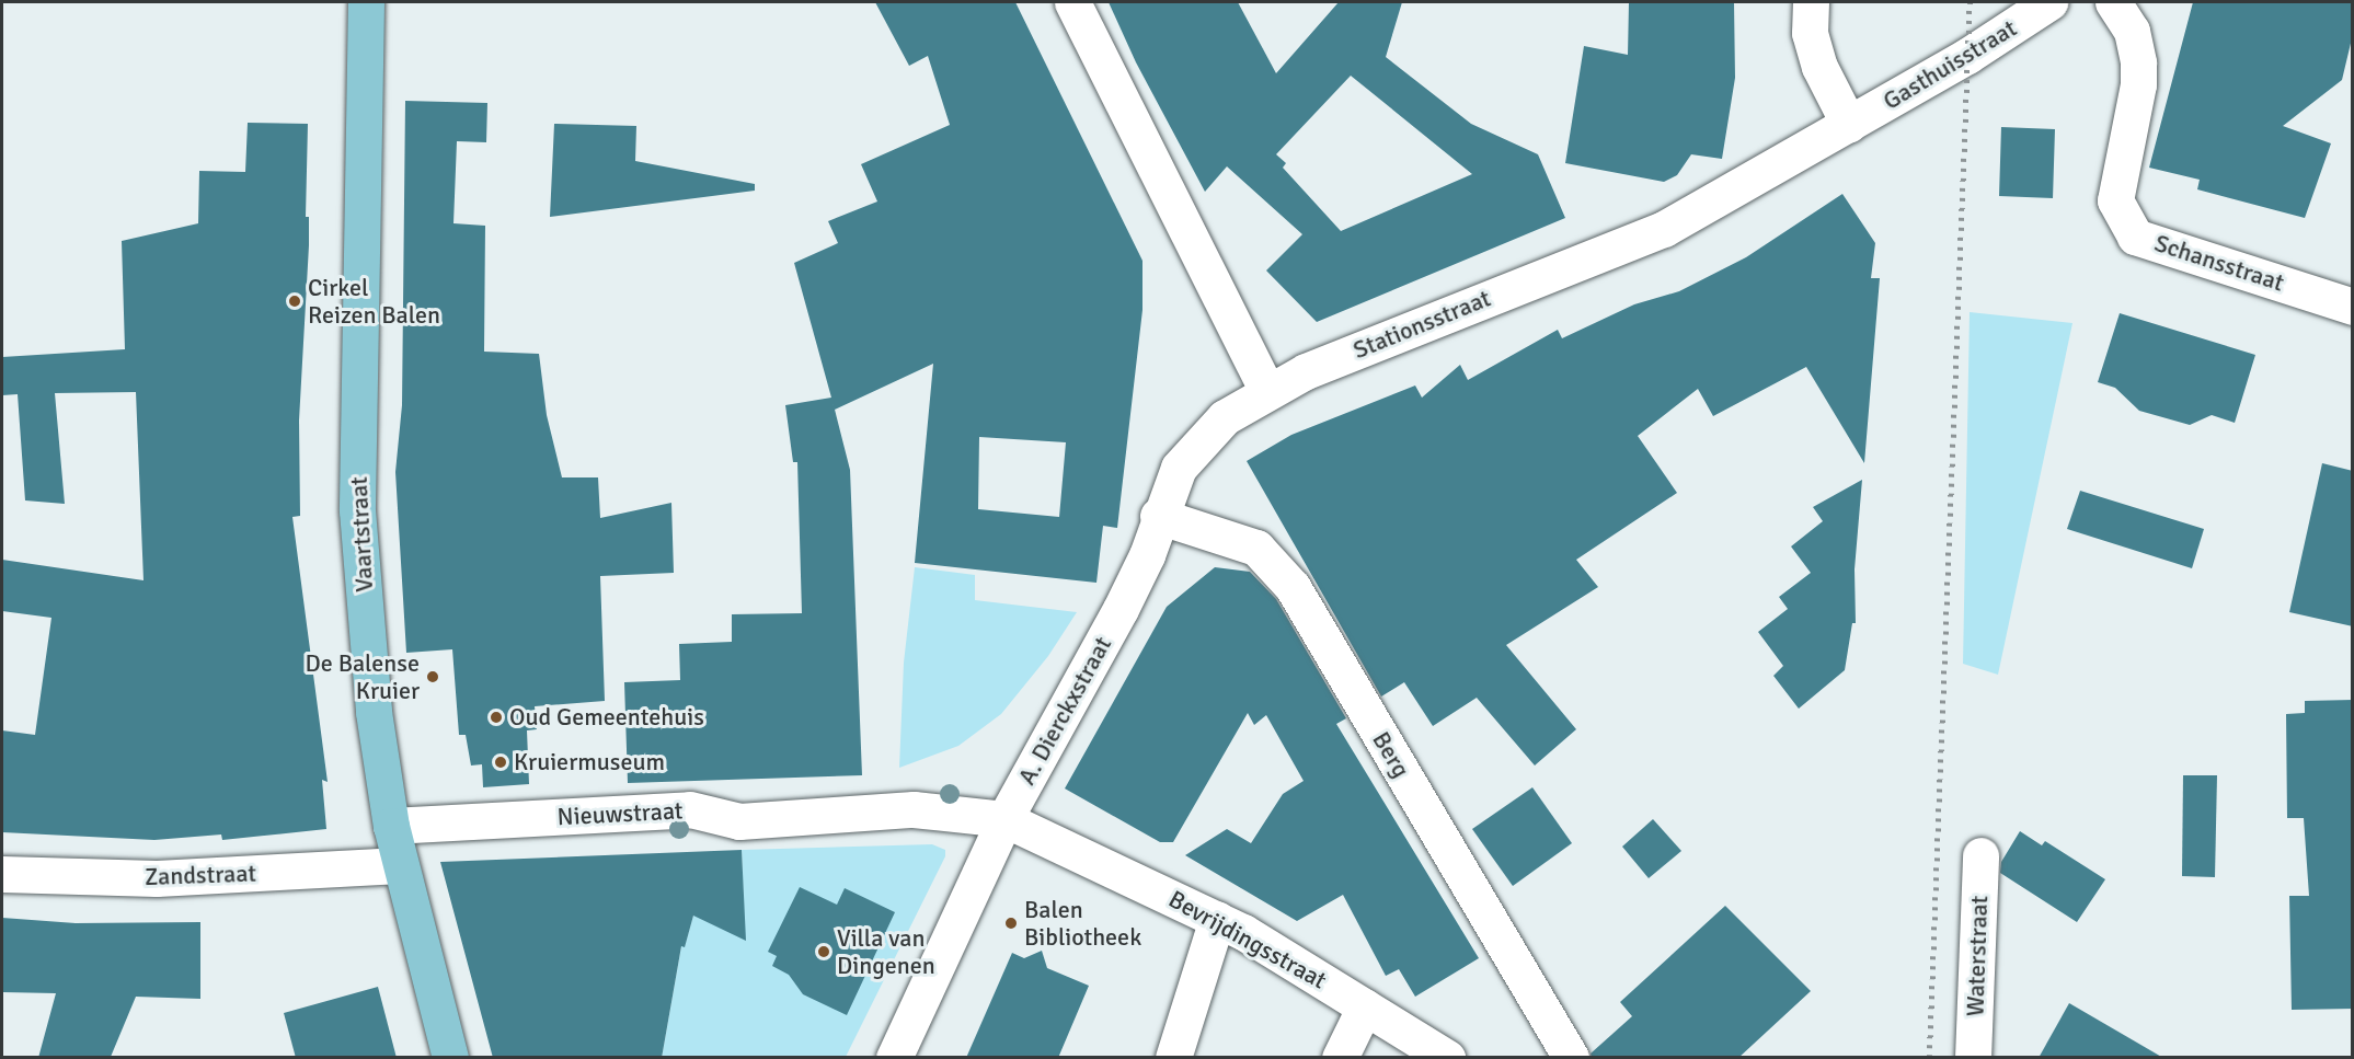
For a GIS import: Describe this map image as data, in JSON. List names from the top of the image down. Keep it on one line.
{"streets":{"main road":["Vaartstraat"],"street":["Gasthuisstraat","Schansstraat","Stationsstraat","A. Dierckxstraat","Berg","Nieuwstraat","Zandstraat","Bevrijdingsstraat","Waterstraat"]},"crossings":[["Gasthuisstraat","Stationsstraat"],["Stationsstraat","A. Dierckxstraat"],["Vaartstraat","Nieuwstraat"],["Vaartstraat","Zandstraat"],["A. Dierckxstraat","Berg"],["A. Dierckxstraat","Nieuwstraat"],["A. Dierckxstraat","Bevrijdingsstraat"],["Nieuwstraat","Bevrijdingsstraat"]],"places":["Cirkel Reizen Balen","De Balense Kruier","Oud Gemeentehuis","Kruiermuseum","Balen Bibliotheek","Villa van Dingenen"]}
